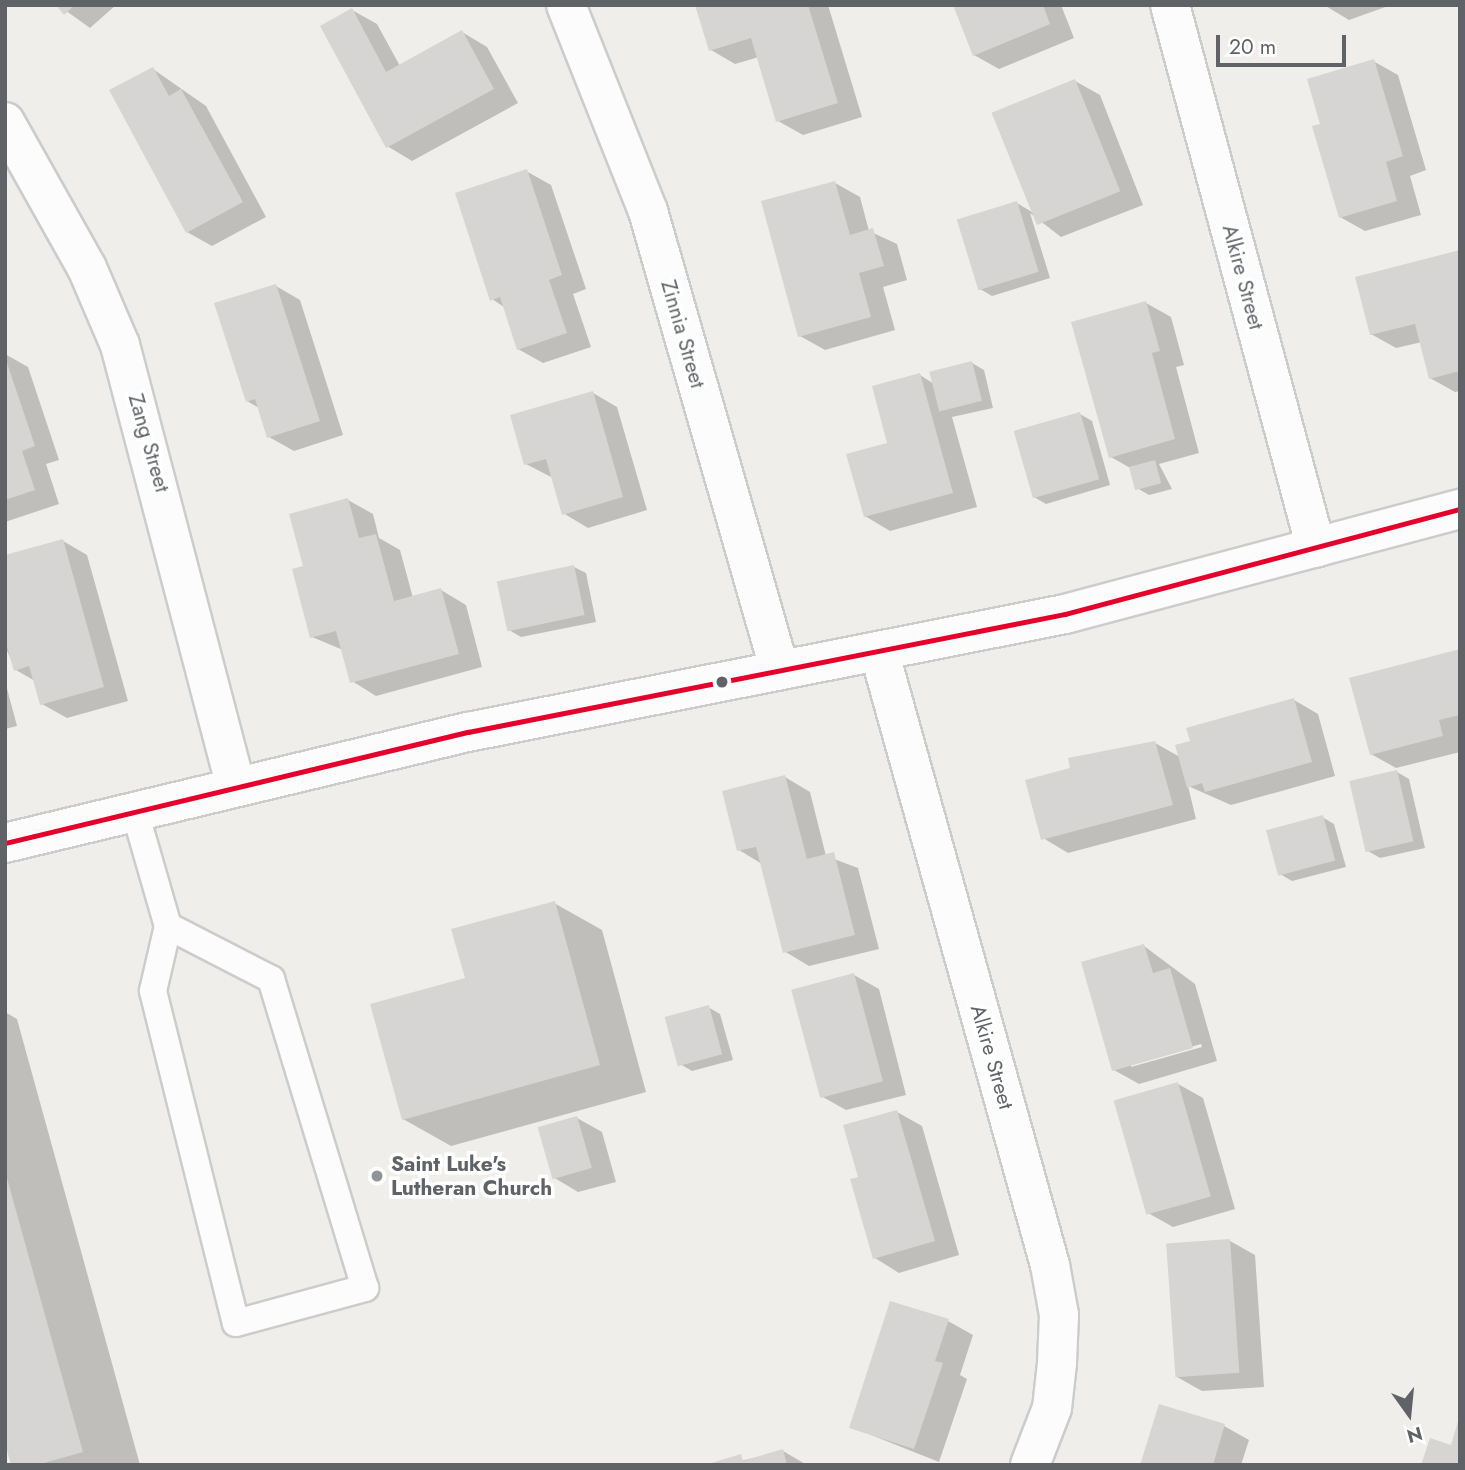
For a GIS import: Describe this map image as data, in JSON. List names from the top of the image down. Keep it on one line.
{"streets":{"street":["Alkire Street","Zinnia Street","Zang Street"]},"places":["Saint Luke's Lutheran Church"],"lines":["transit line 20"],"scale_bar":"20 m","north":"bottom"}
